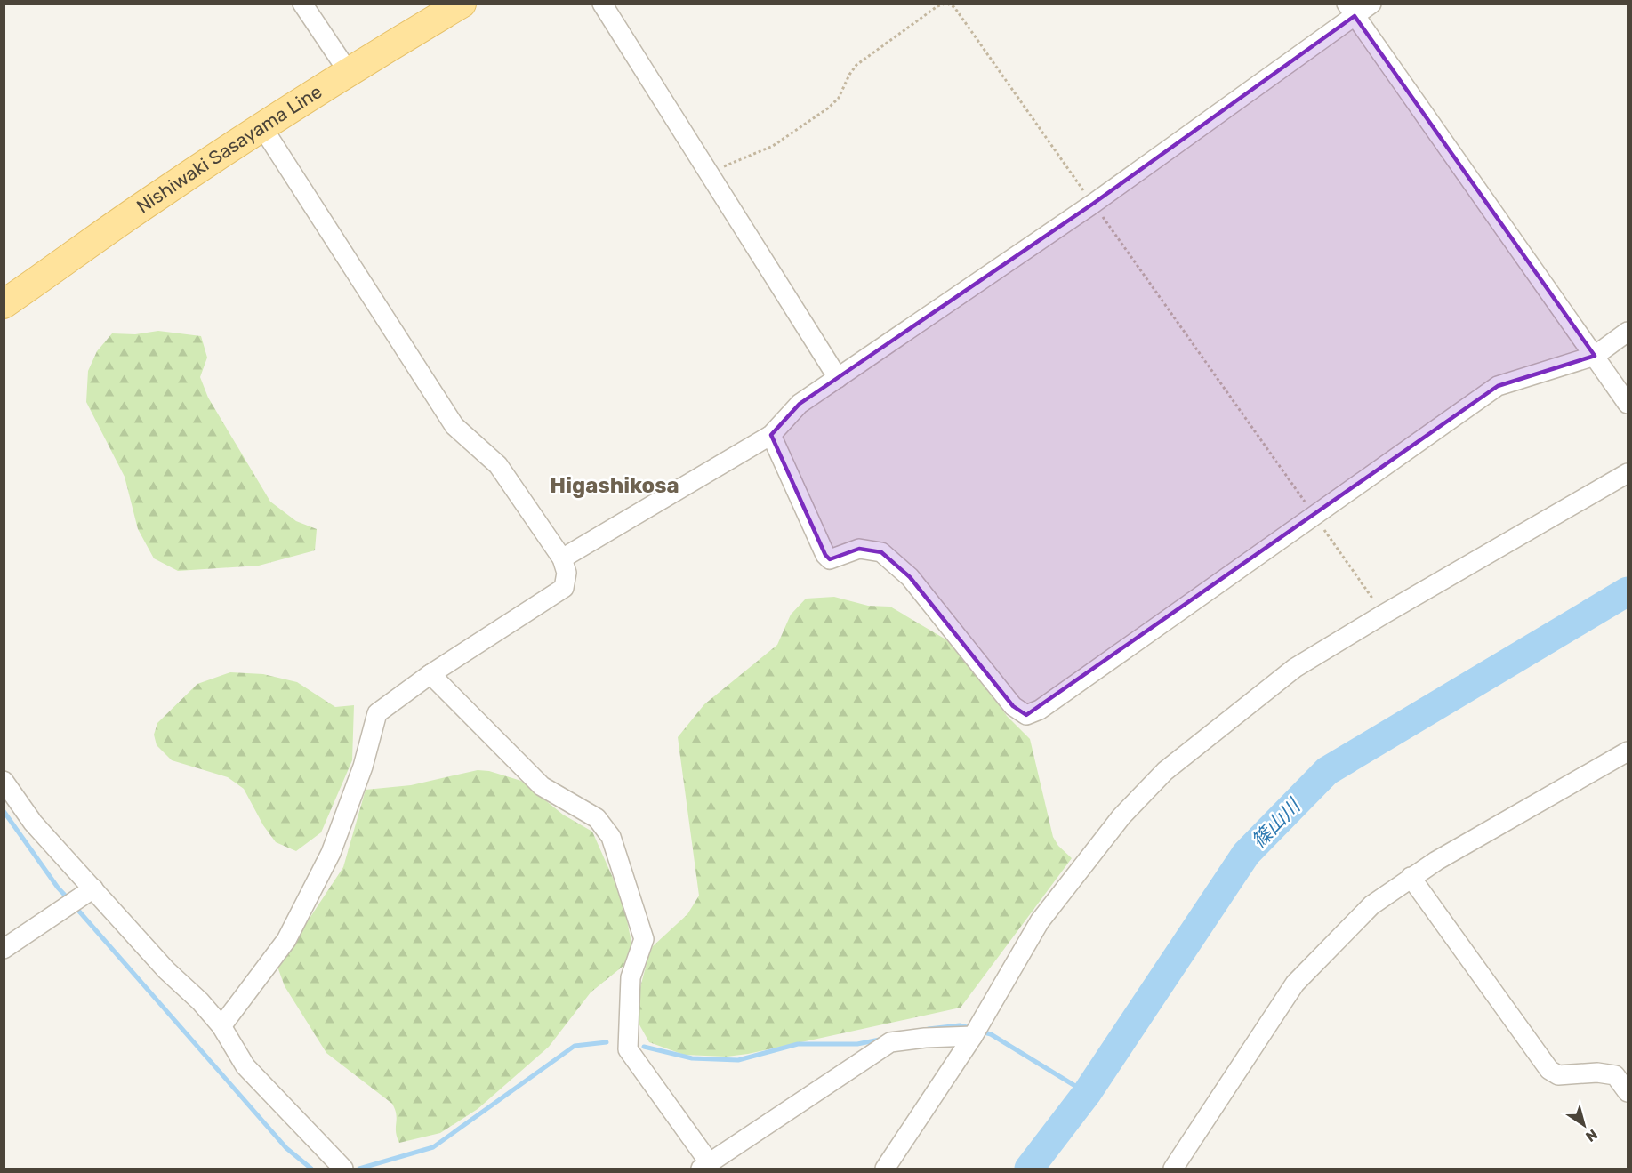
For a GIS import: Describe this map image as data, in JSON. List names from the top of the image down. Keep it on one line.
{"streets":{"main road":["Nishiwaki Sasayama Line"]},"districts":["Higashikosa"],"water":["篠山川"],"north":"bottom right"}
